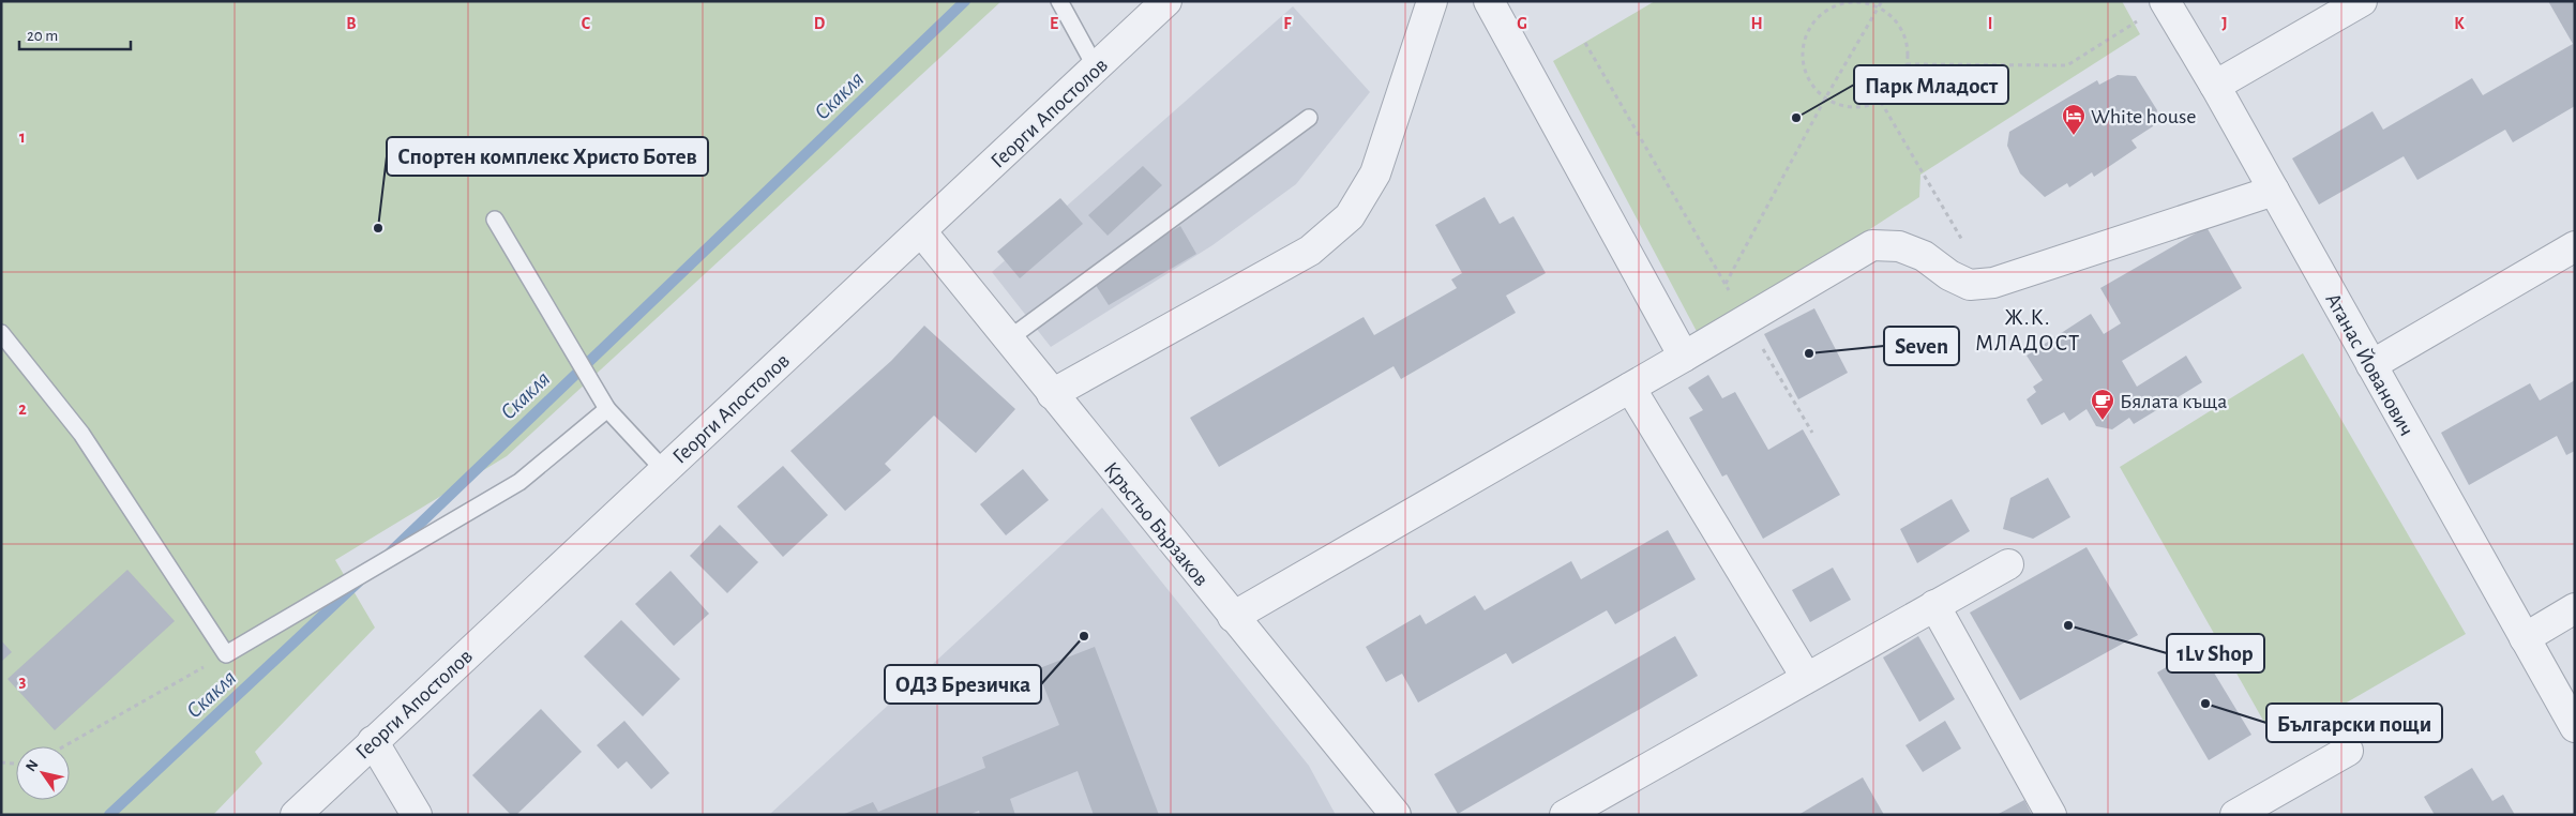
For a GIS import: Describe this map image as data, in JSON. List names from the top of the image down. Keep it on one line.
{"streets":{"street":["Георги Апостолов","Атанас Йованович","Кръстьо Бързаков"]},"crossings":[["Георги Апостолов","Кръстьо Бързаков"]],"districts":["Ж.К. МЛАДОСТ"],"water":["Скакля"],"places":{"other":["Парк Младост","Спортен комплекс Христо Ботев","Seven","1Lv Shop","ОДЗ Брезичка","Български пощи"],"hotel":["White house"],"cafe":["Бялата къща"]},"scale_bar":"20 m","north":"top left","grid":{"columns":["B","C","D","E","F","G","H","I","J","K"],"rows":["1","2","3"]}}
